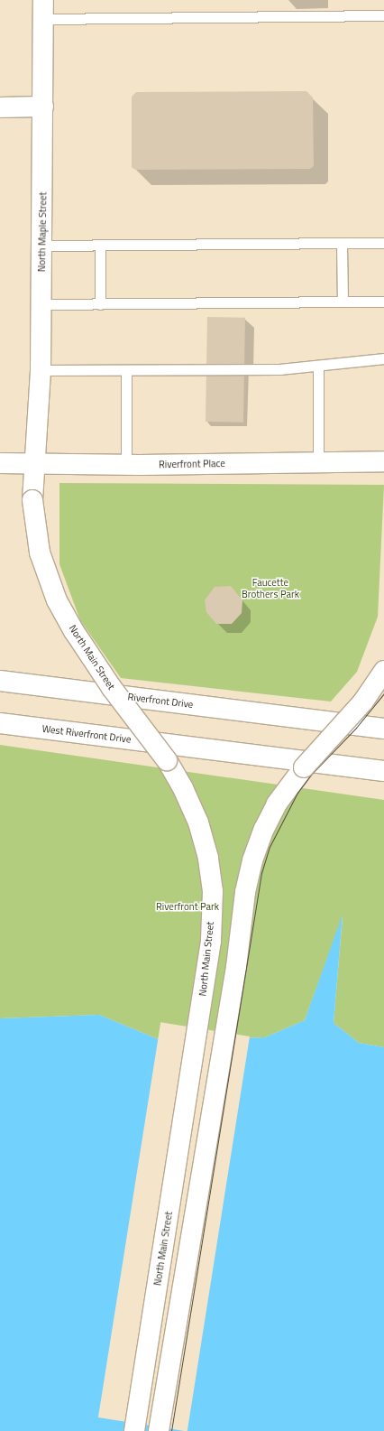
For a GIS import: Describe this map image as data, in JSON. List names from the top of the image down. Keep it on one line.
{"streets":{"main road":["North Maple Street","Riverfront Place","North Main Street","Riverfront Drive","West Riverfront Drive"]},"crossings":[["North Maple Street","Riverfront Place"],["North Maple Street","North Main Street"],["Riverfront Place","North Main Street"]],"parks":["Faucette Brothers Park","Riverfront Park"]}
